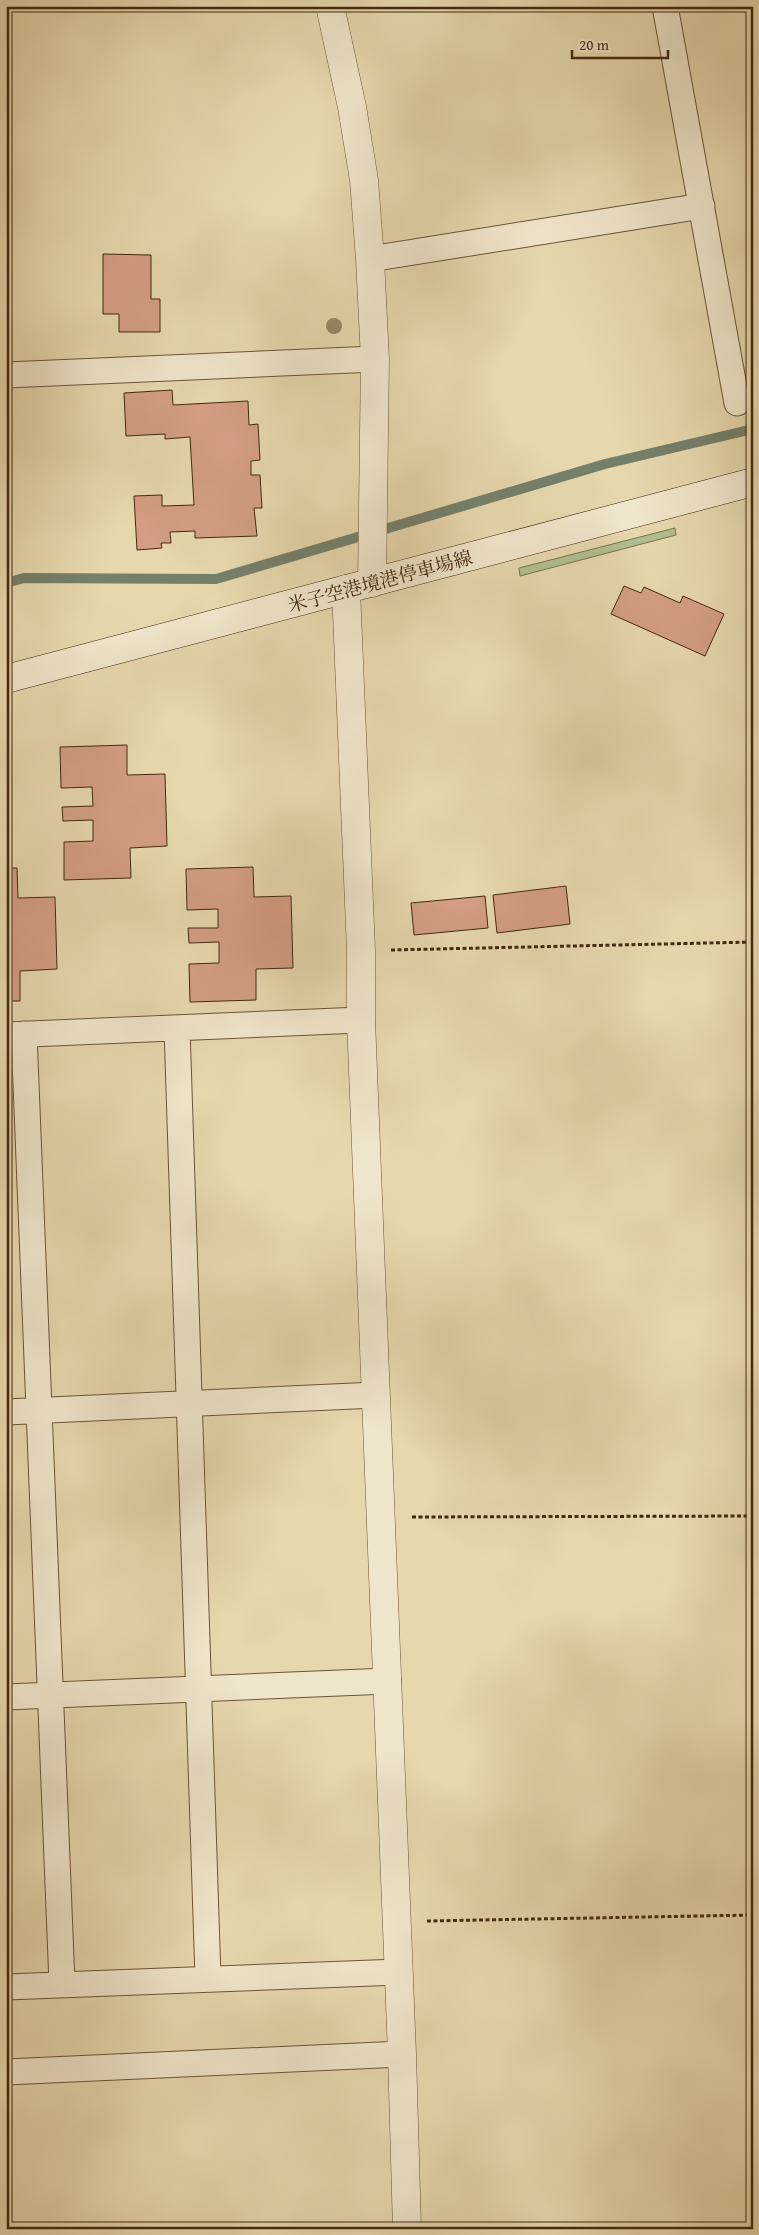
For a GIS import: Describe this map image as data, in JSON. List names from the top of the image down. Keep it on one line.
{"streets":{"street":["米子空港境港停車場線"]},"scale_bar":"20 m"}
